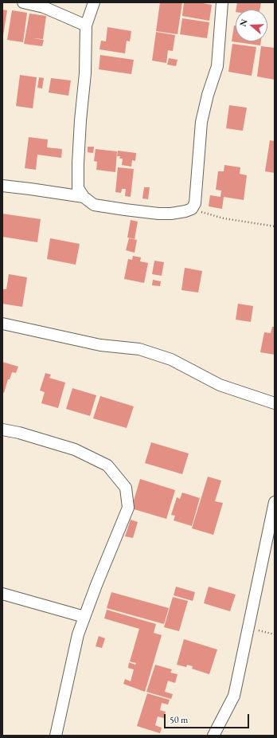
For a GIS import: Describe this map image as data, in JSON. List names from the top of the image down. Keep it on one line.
{"scale_bar":"50 m","north":"left"}
